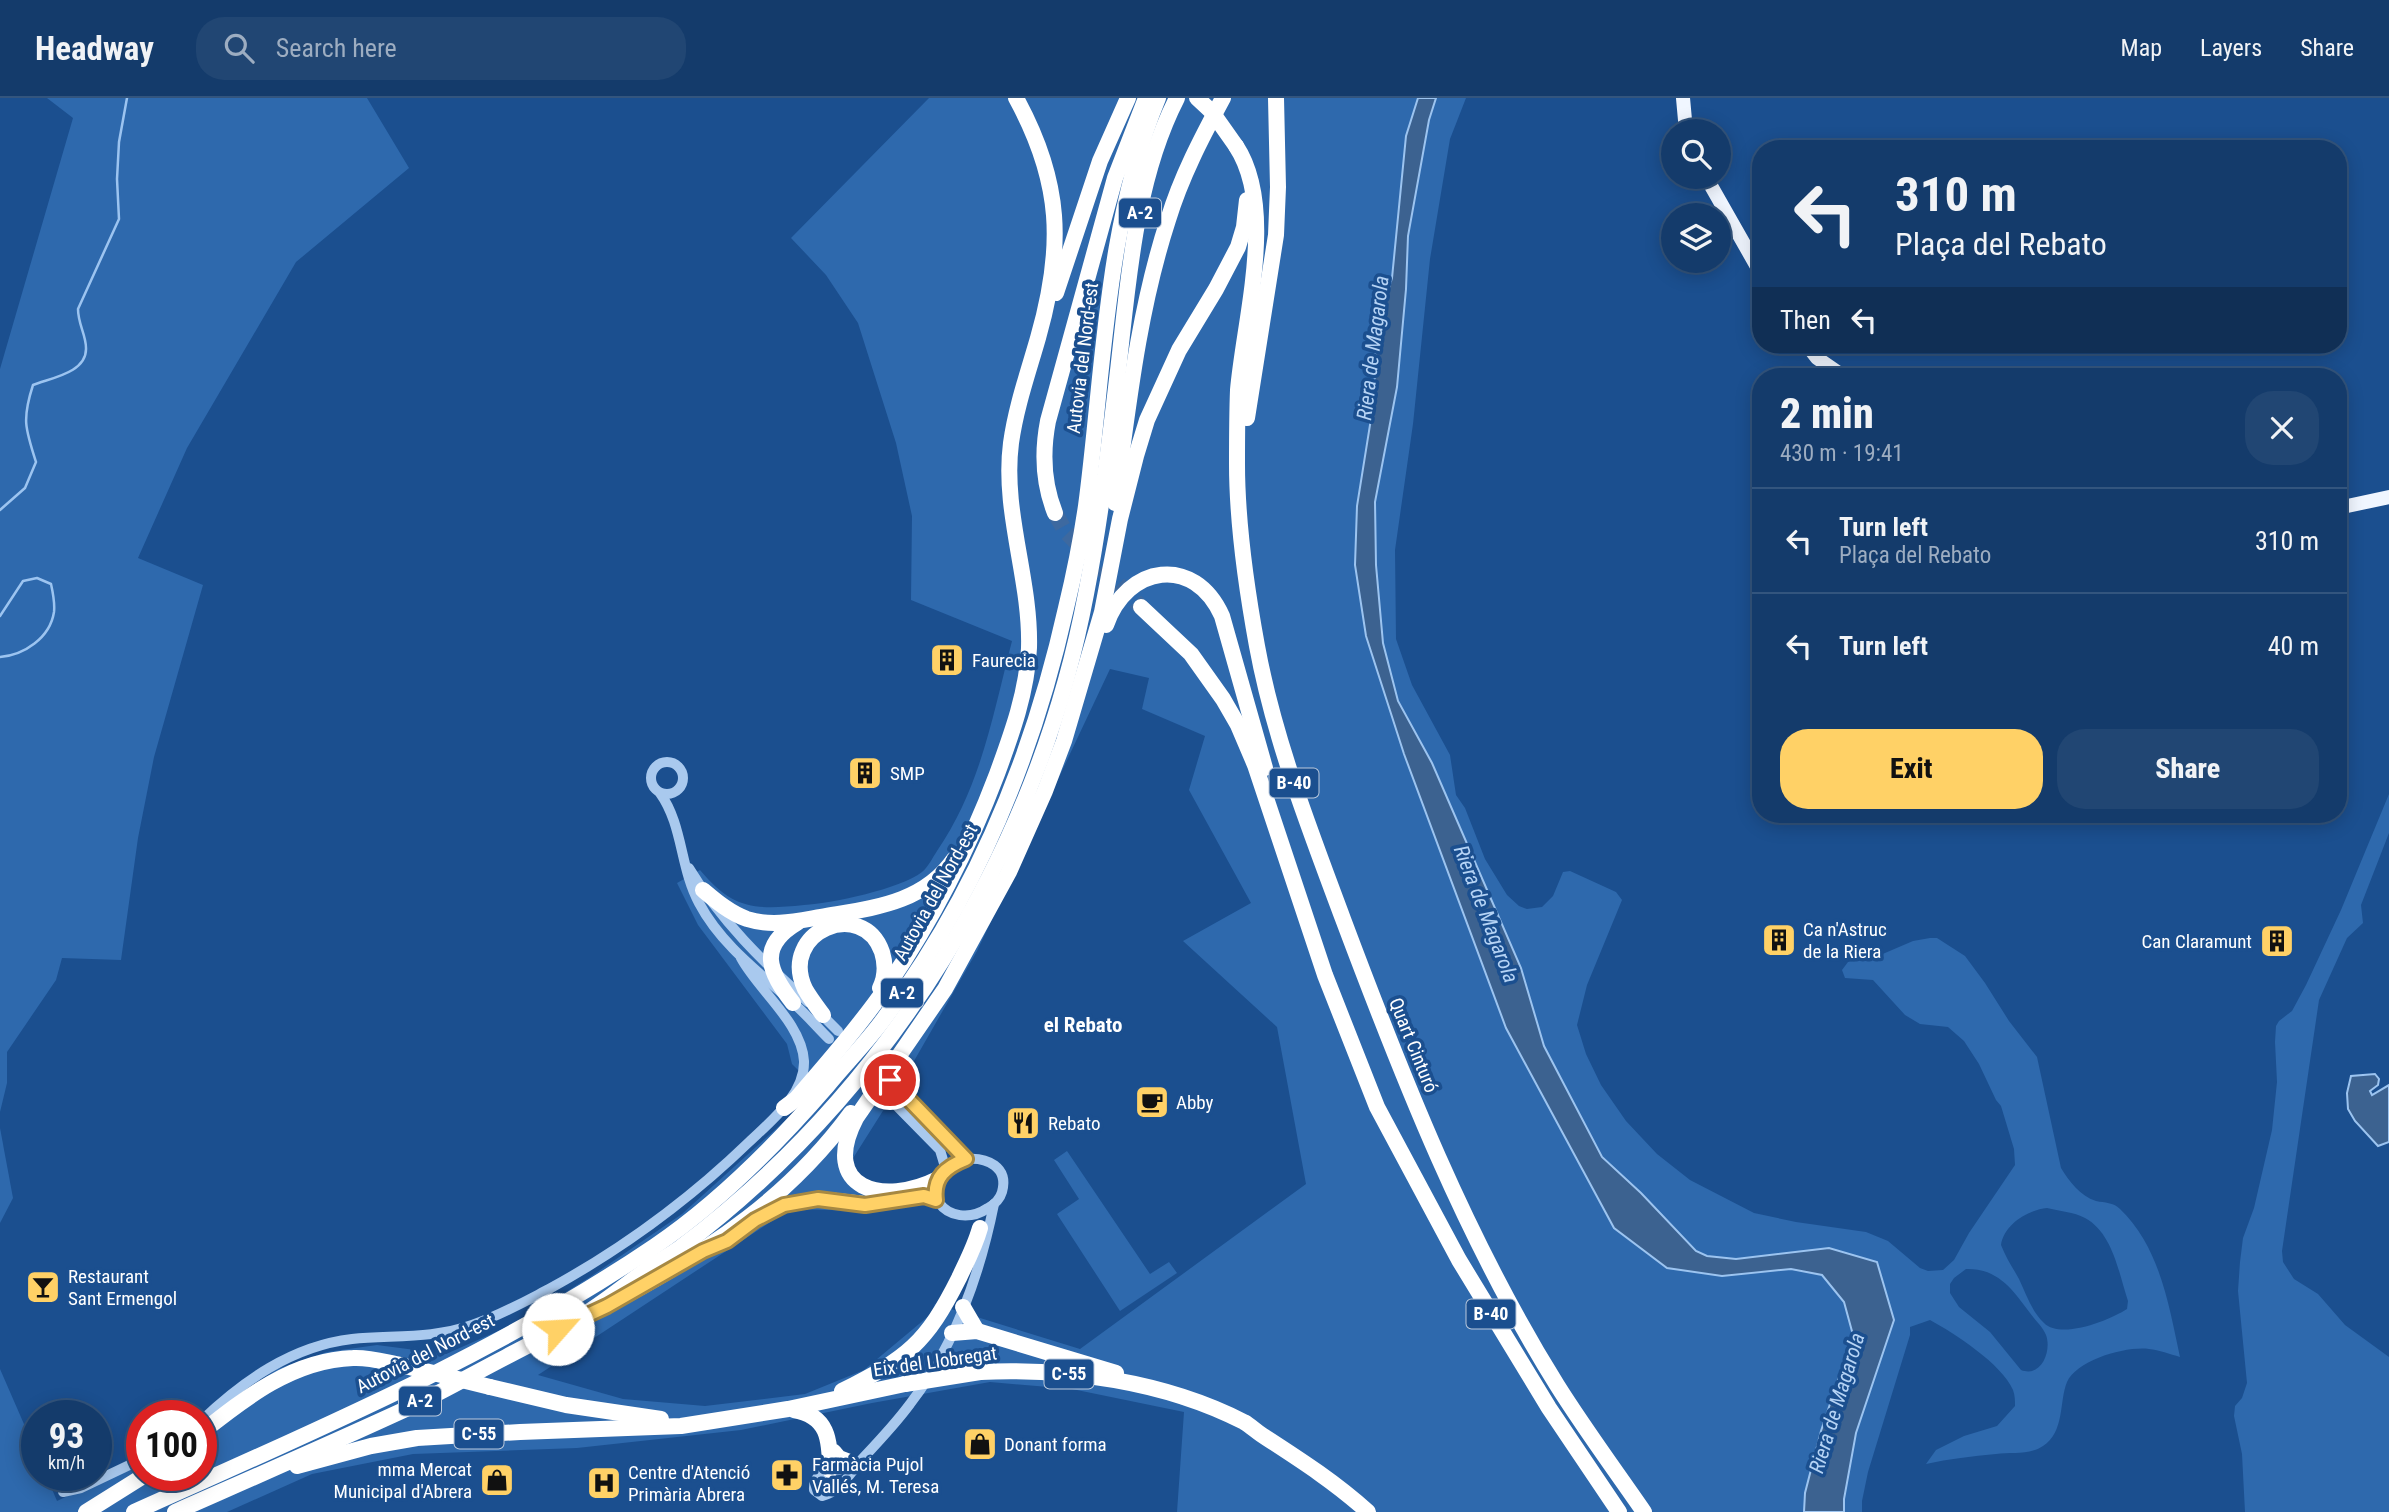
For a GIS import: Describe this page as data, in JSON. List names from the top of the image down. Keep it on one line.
{"streets":{"highway":["A-2","Autovia del Nord-est","B-40","Quart Cinturó","Eix del Llobregat","C-55"]},"crossings":[["Autovia del Nord-est","C-55"],["Eix del Llobregat","C-55"]],"districts":["el Rebato"],"water":["Riera de Magarola"],"places":{"building":["Faurecia","SMP","Ca n'Astruc de la Riera","Can Claramunt"],"cafe":["Abby"],"restaurant":["Rebato"],"bar":["Restaurant Sant Ermengol"],"shop":["Donant forma","mma Mercat Municipal d'Abrera"],"pharmacy":["Farmàcia Pujol Vallés, M. Teresa"],"hospital":["Centre d'Atenció Primària Abrera"]},"page":{"header":"Headway","search":"Search here","nav":["Map","Layers","Share"],"turn":["310 m","Plaça del Rebato"],"then":"Then","heading":["2 min","430 m · 19:41"],"list":[{"name":"Turn left","note":"Plaça del Rebato","value":"310 m"},{"name":"Turn left","value":"40 m"}],"buttons":["Exit","Share"],"speed":"93 km/h","limit":"100"}}
